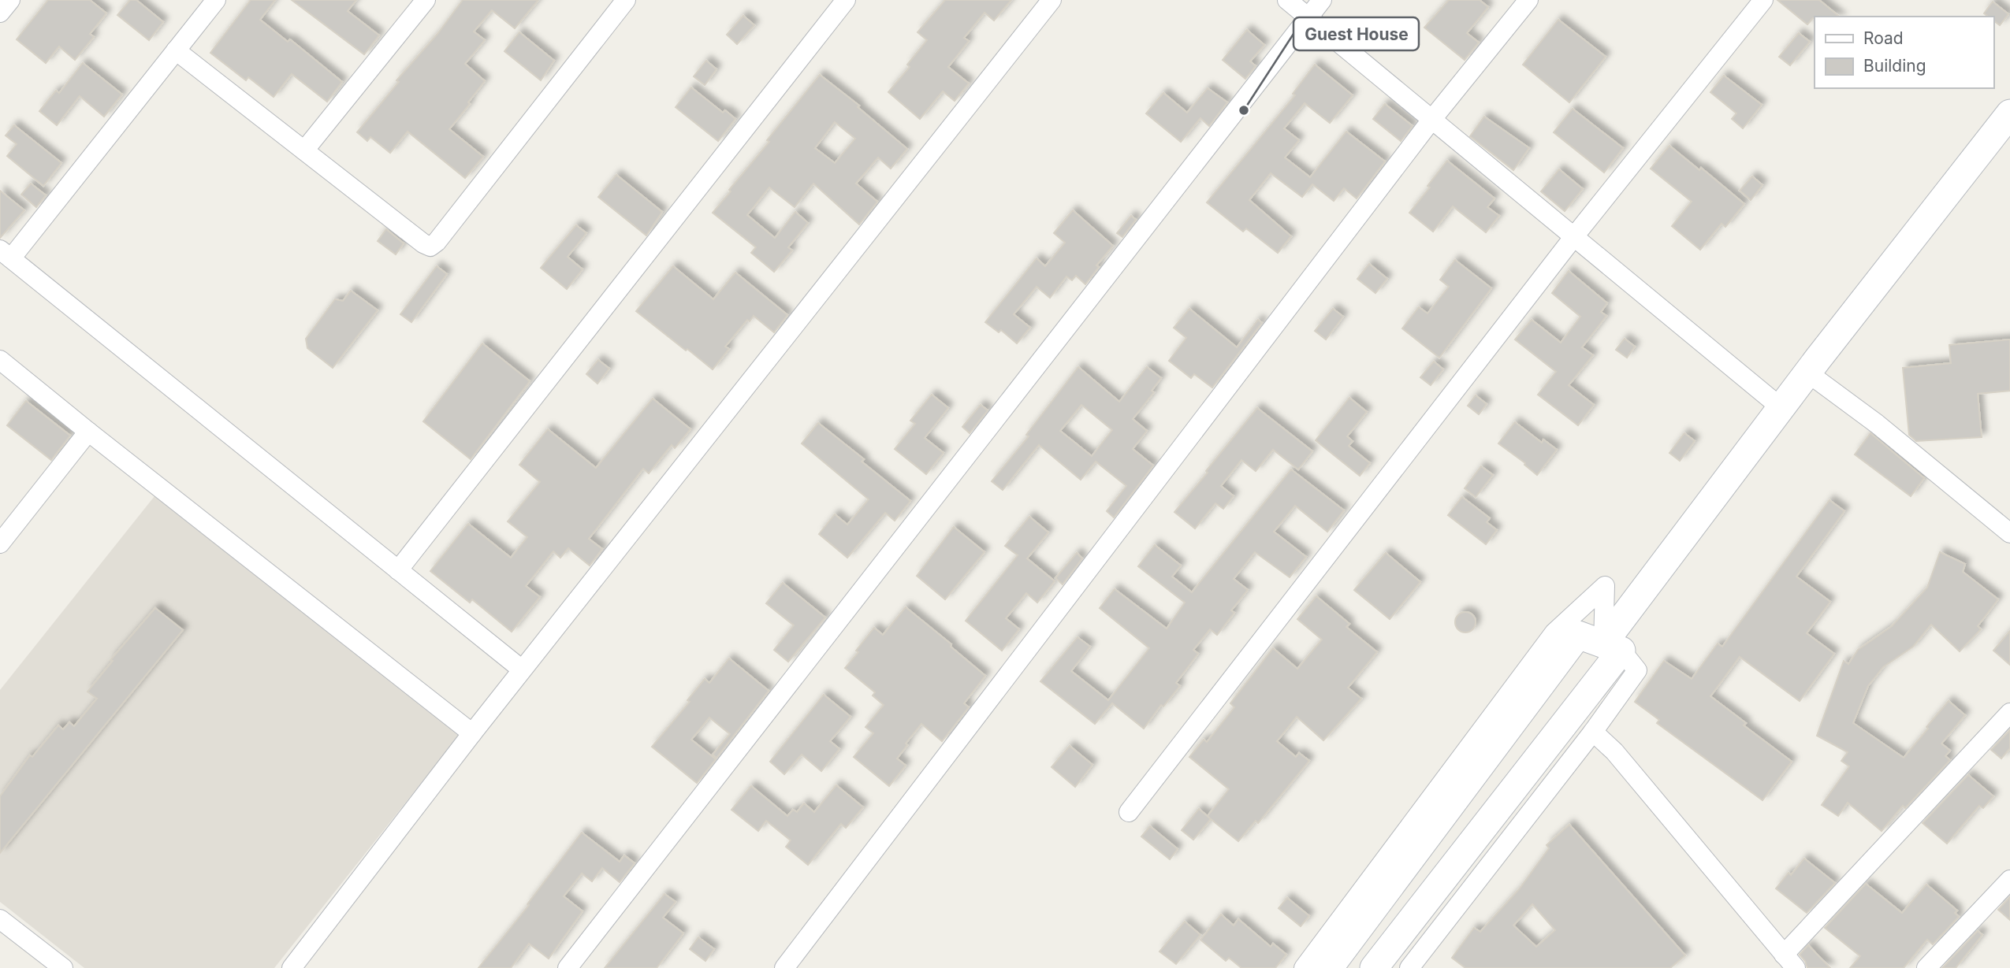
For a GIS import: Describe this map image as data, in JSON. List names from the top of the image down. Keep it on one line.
{"places":["Guest House"],"legend":["Road","Building"]}
